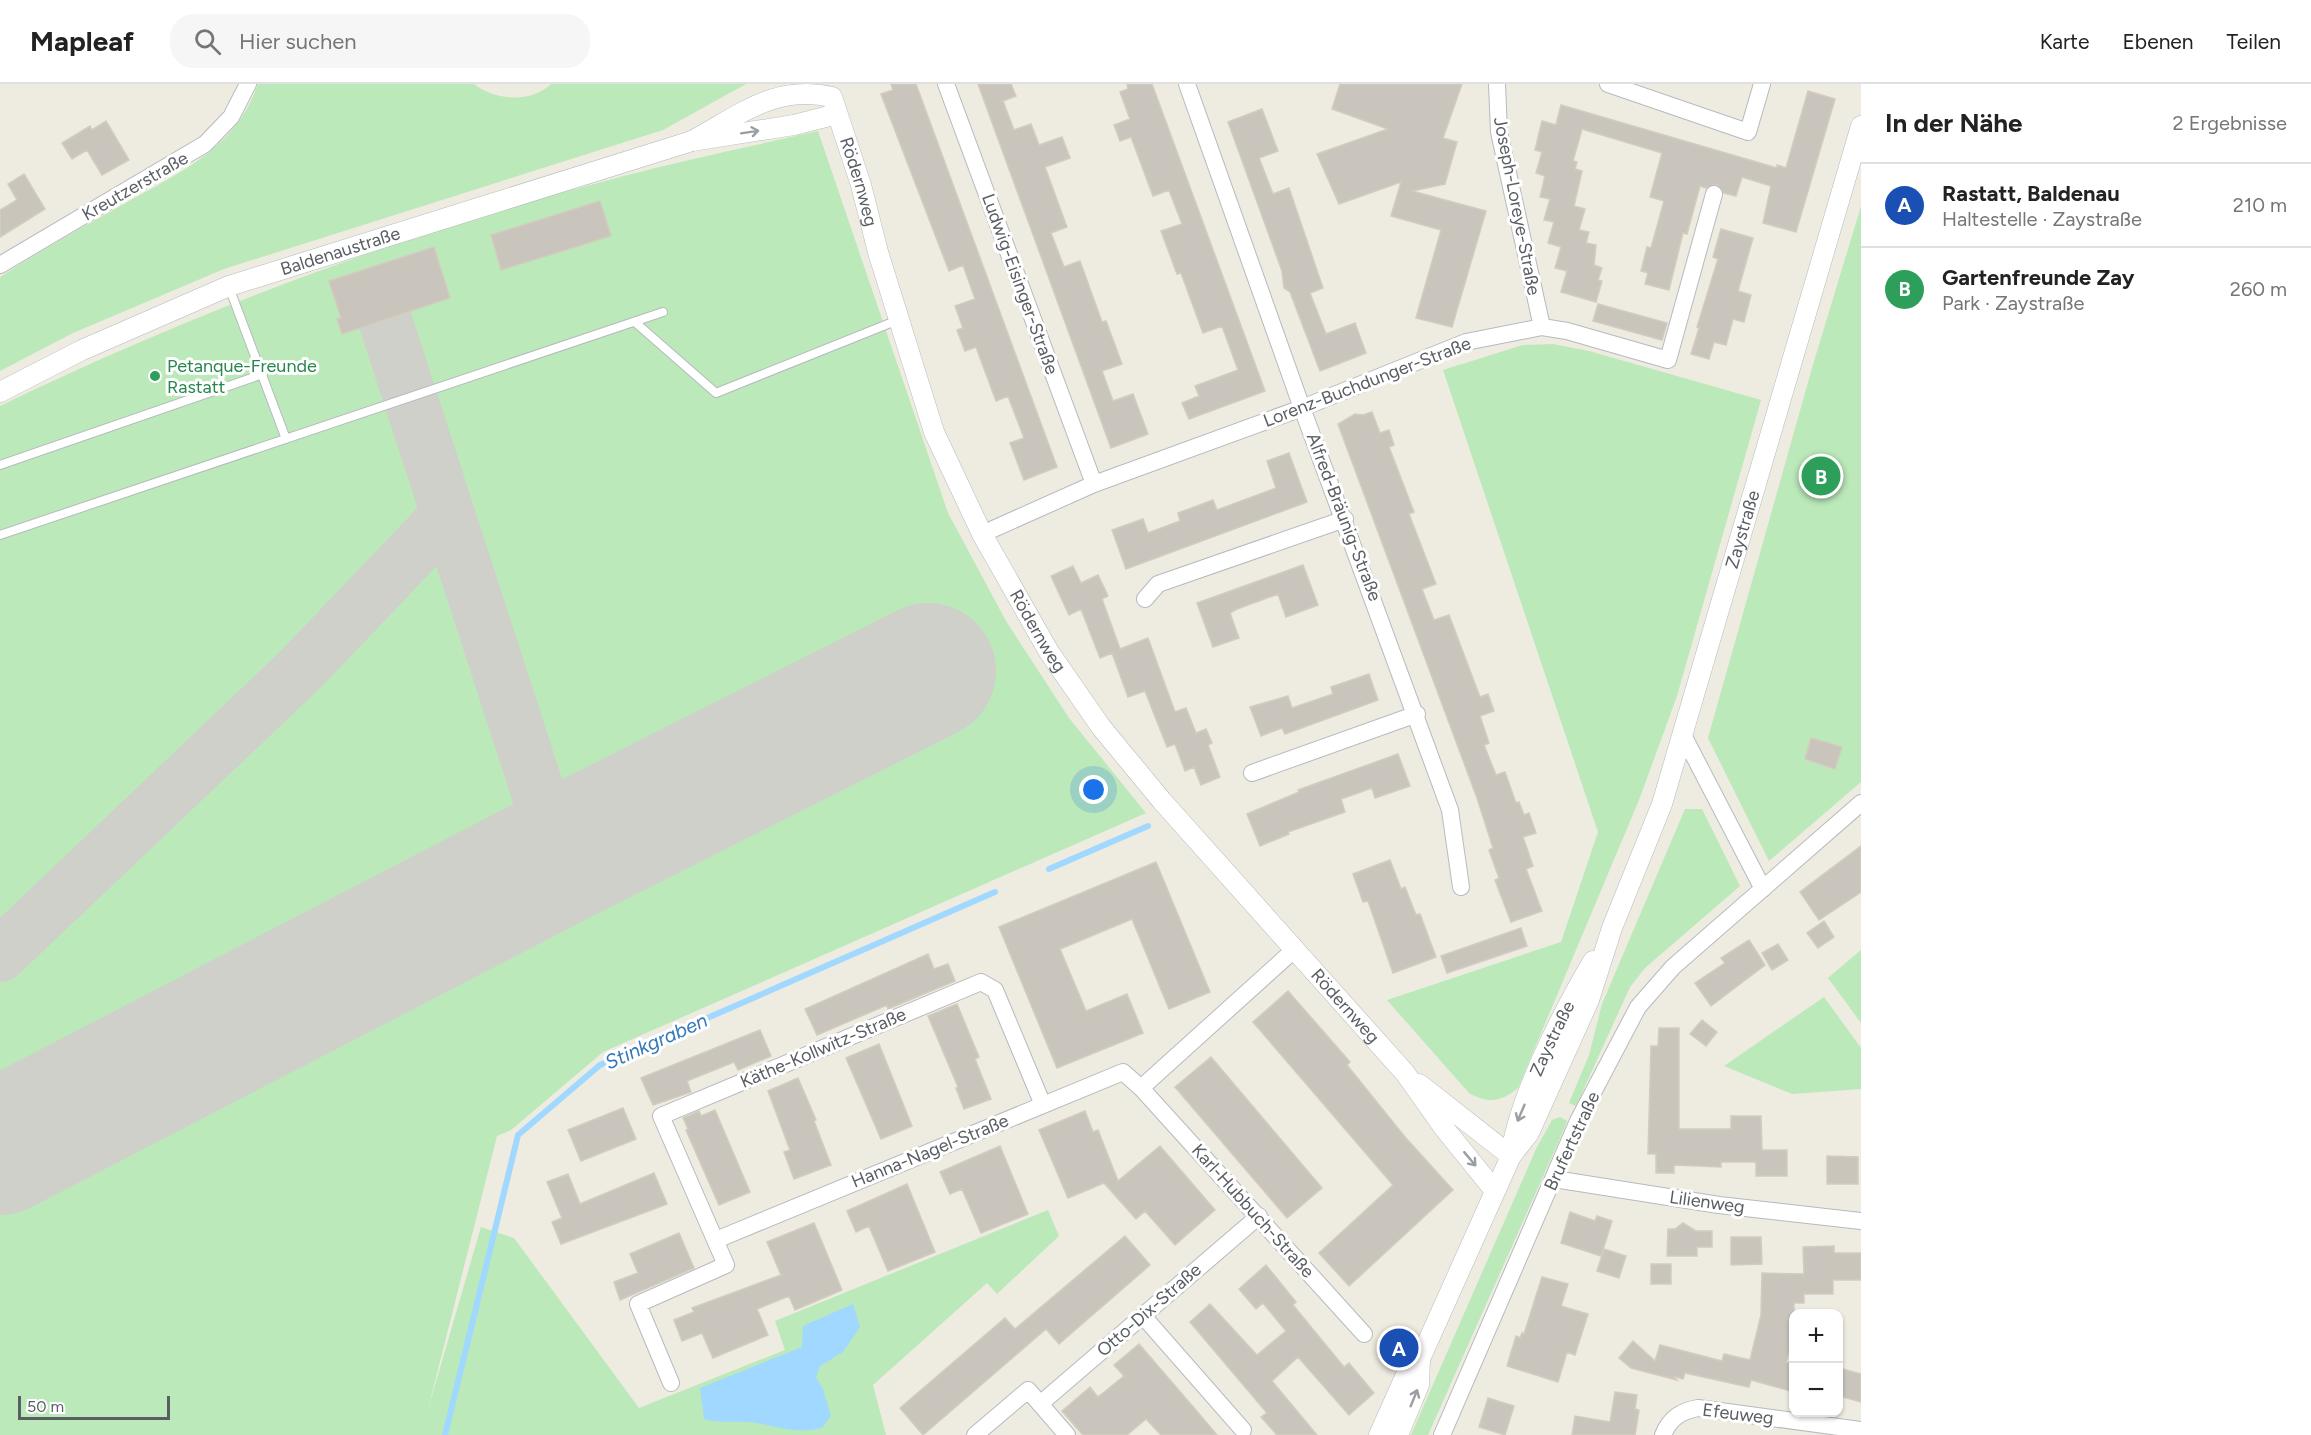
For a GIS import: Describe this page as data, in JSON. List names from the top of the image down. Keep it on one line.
{"streets":{"street":["Rödernweg","Kreutzerstraße","Joseph-Loreye-Straße","Baldenaustraße","Ludwig-Eisinger-Straße","Lorenz-Buchdunger-Straße","Alfred-Bräunig-Straße","Zaystraße","Käthe-Kollwitz-Straße","Brufertstraße","Hanna-Nagel-Straße","Lilienweg","Karl-Hubbuch-Straße","Otto-Dix-Straße","Efeuweg"]},"crossings":[["Rödernweg","Baldenaustraße"],["Rödernweg","Lorenz-Buchdunger-Straße"],["Rödernweg","Zaystraße"],["Joseph-Loreye-Straße","Lorenz-Buchdunger-Straße"],["Ludwig-Eisinger-Straße","Lorenz-Buchdunger-Straße"],["Lorenz-Buchdunger-Straße","Alfred-Bräunig-Straße"],["Käthe-Kollwitz-Straße","Hanna-Nagel-Straße"],["Brufertstraße","Lilienweg"],["Hanna-Nagel-Straße","Karl-Hubbuch-Straße"],["Karl-Hubbuch-Straße","Otto-Dix-Straße"]],"water":["Stinkgraben"],"places":["Petanque-Freunde Rastatt"],"scale_bar":"50 m","page":{"header":"Mapleaf","search":"Hier suchen","nav":["Karte","Ebenen","Teilen"],"heading":["In der Nähe","2 Ergebnisse"],"list":[{"mark":"A","name":"Rastatt, Baldenau","note":"Haltestelle · Zaystraße","value":"210 m"},{"mark":"B","name":"Gartenfreunde Zay","note":"Park · Zaystraße","value":"260 m"}],"pins":["B","A"],"map_buttons":["+","−"],"scale":"50 m"}}
